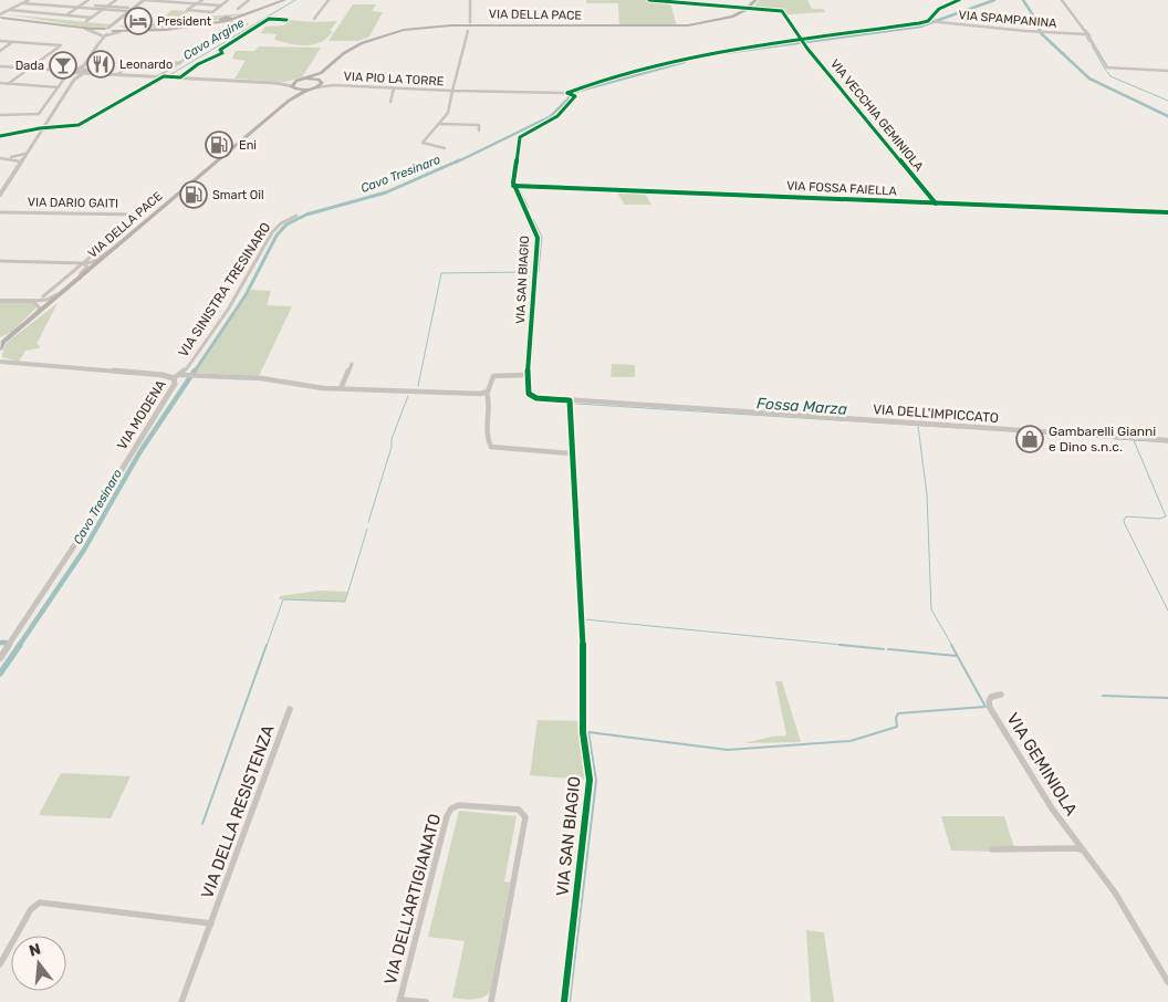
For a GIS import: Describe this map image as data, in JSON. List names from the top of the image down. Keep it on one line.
{"streets":{"main road":["VIA DELLA PACE"],"street":["VIA SPAMPANINA","VIA PIO LA TORRE","VIA VECCHIA GEMINIOLA","VIA FOSSA FAIELLA","VIA DARIO GAITI","VIA SAN BIAGIO","VIA SINISTRA TRESINARO","VIA DELL'IMPICCATO","VIA MODENA","VIA GEMINIOLA","VIA DELLA RESISTENZA","VIA DELL'ARTIGIANATO"]},"crossings":[["VIA DELLA PACE","VIA DARIO GAITI"],["VIA VECCHIA GEMINIOLA","VIA FOSSA FAIELLA"],["VIA FOSSA FAIELLA","VIA SAN BIAGIO"],["VIA SAN BIAGIO","VIA DELL'IMPICCATO"],["VIA SINISTRA TRESINARO","VIA MODENA"]],"water":["Cavo Argine","Cavo Tresinaro","Fossa Marza"],"places":{"hotel":["President"],"restaurant":["Leonardo"],"bar":["Dada"],"fuel station":["Eni","Smart Oil"],"shop":["Gambarelli Gianni e Dino s.n.c."]},"north":"top"}
